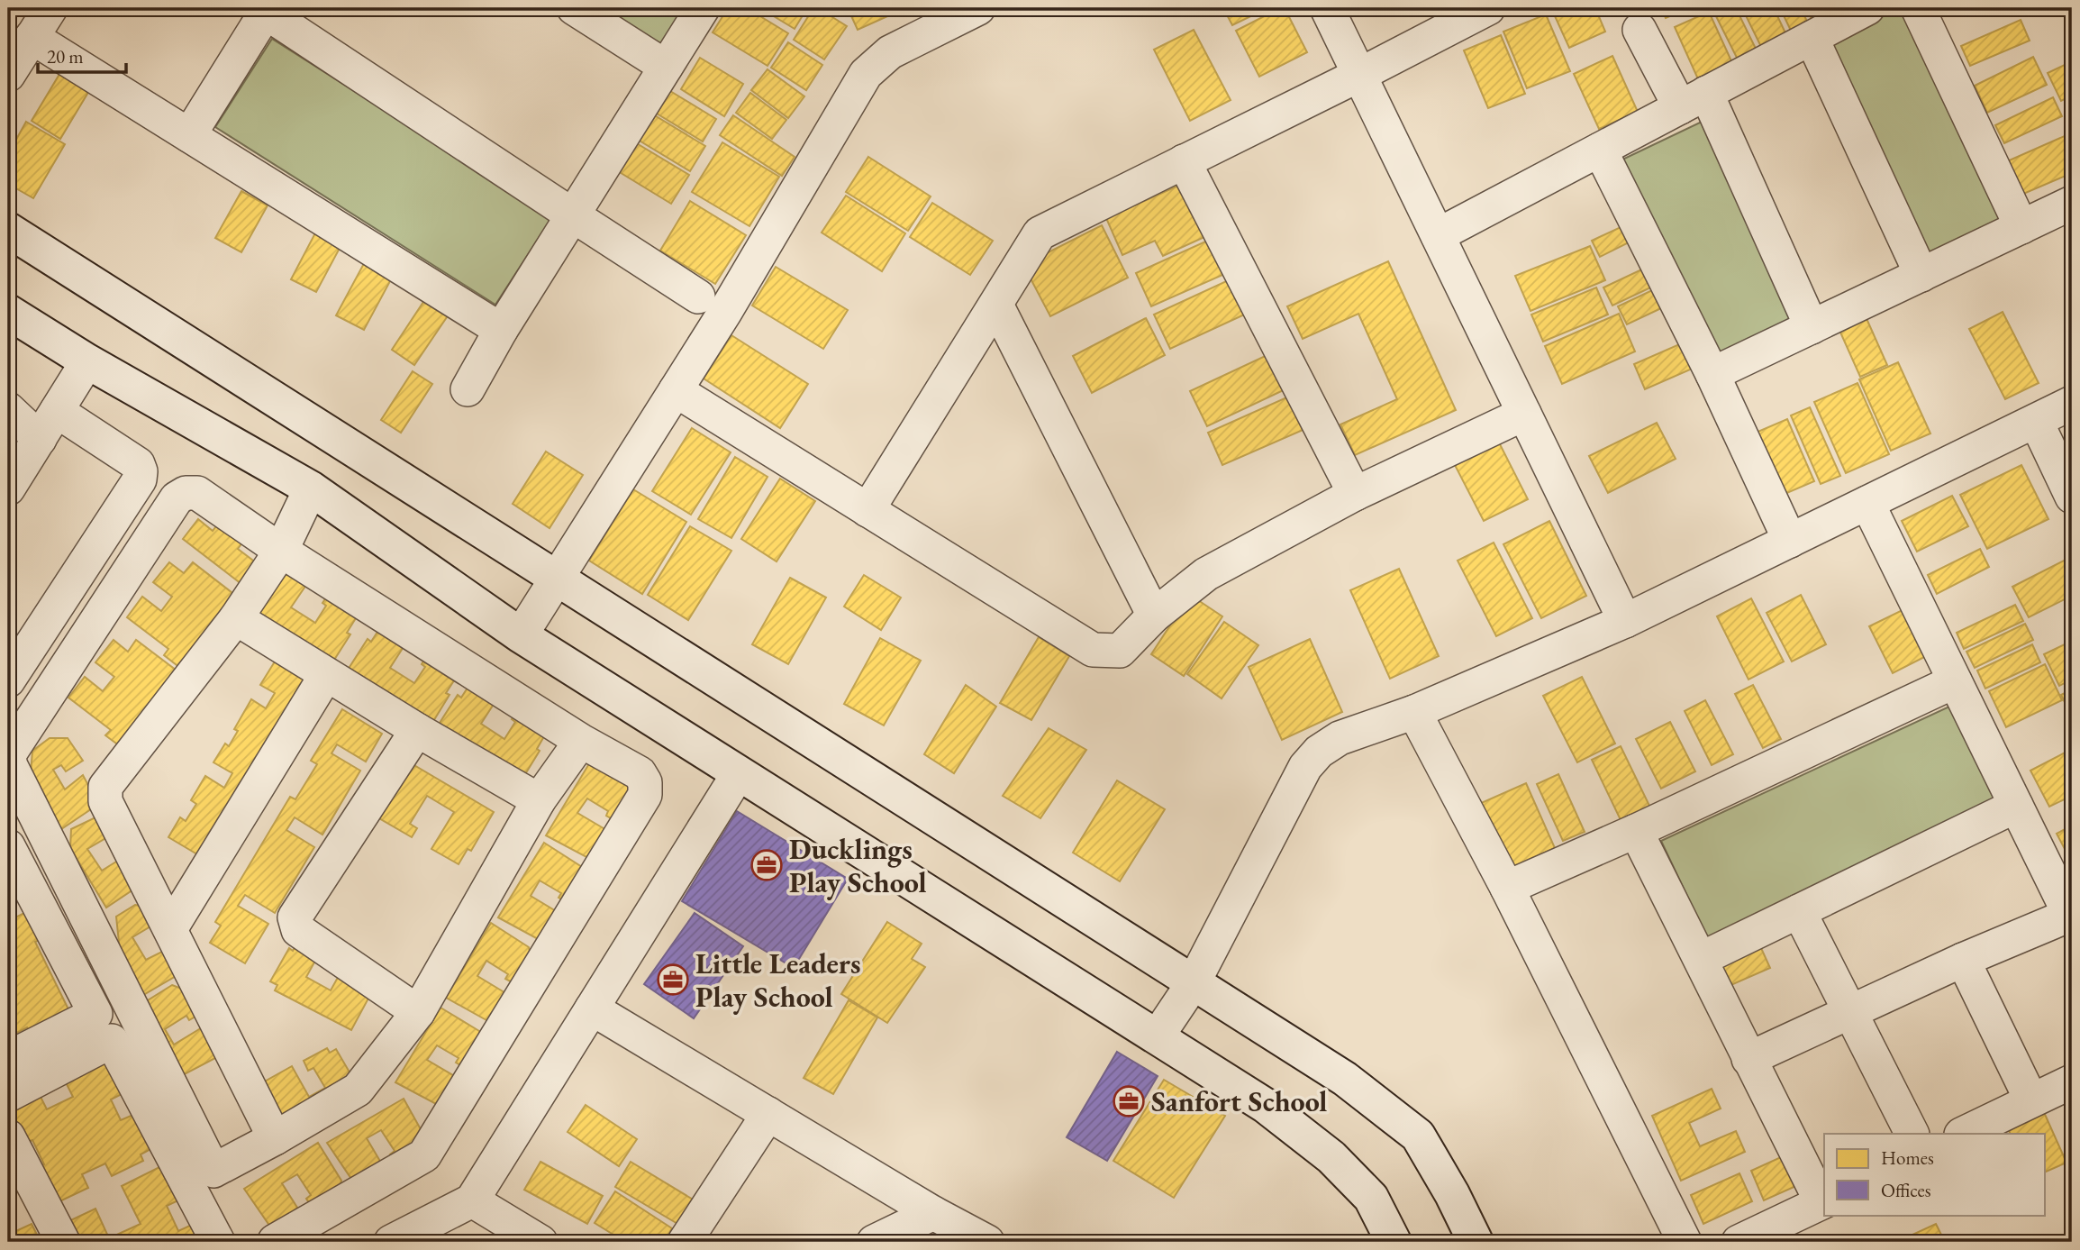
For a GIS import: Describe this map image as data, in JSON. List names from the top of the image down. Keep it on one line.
{"places":{"office":["Ducklings Play School","Little Leaders Play School","Sanfort School"]},"legend":["Homes","Offices"],"scale_bar":"20 m"}
